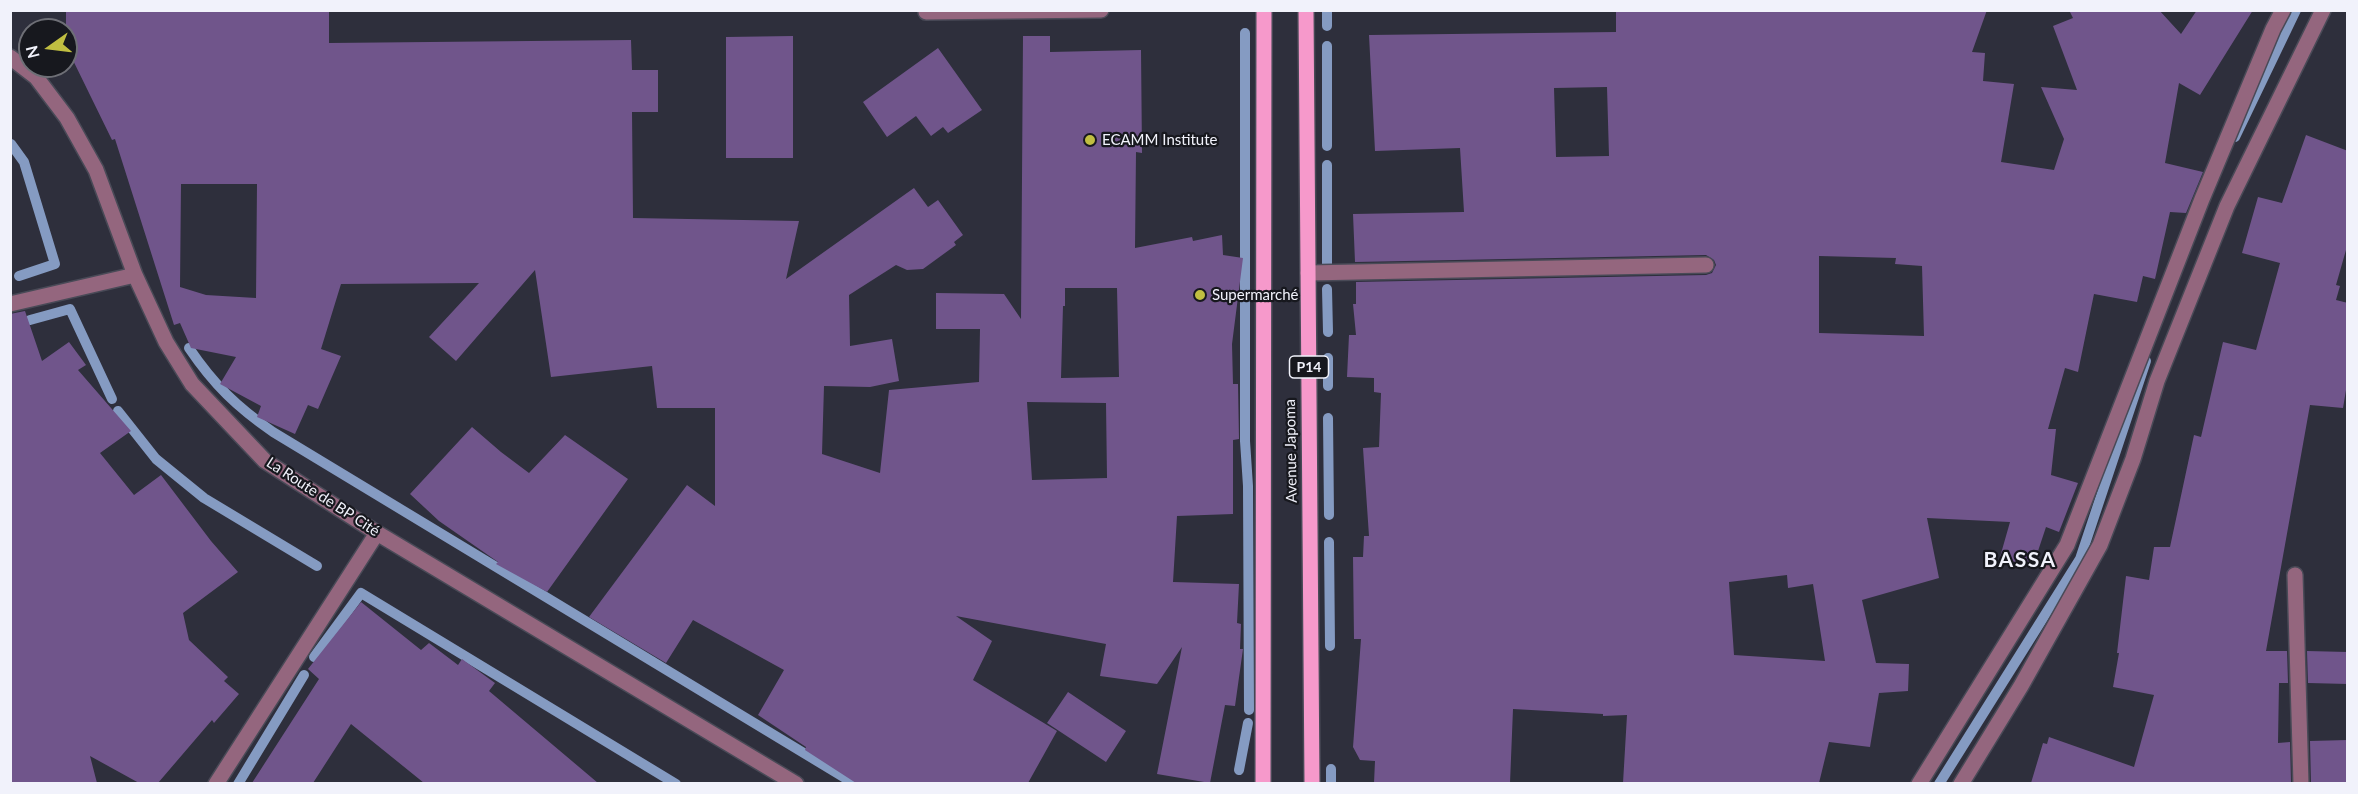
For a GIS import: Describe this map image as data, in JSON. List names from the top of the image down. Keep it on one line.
{"streets":{"main road":["P14","Avenue Japoma"],"street":["La Route de BP Cité"]},"districts":["BASSA"],"places":["ECAMM Institute","Supermarché"],"north":"left"}
